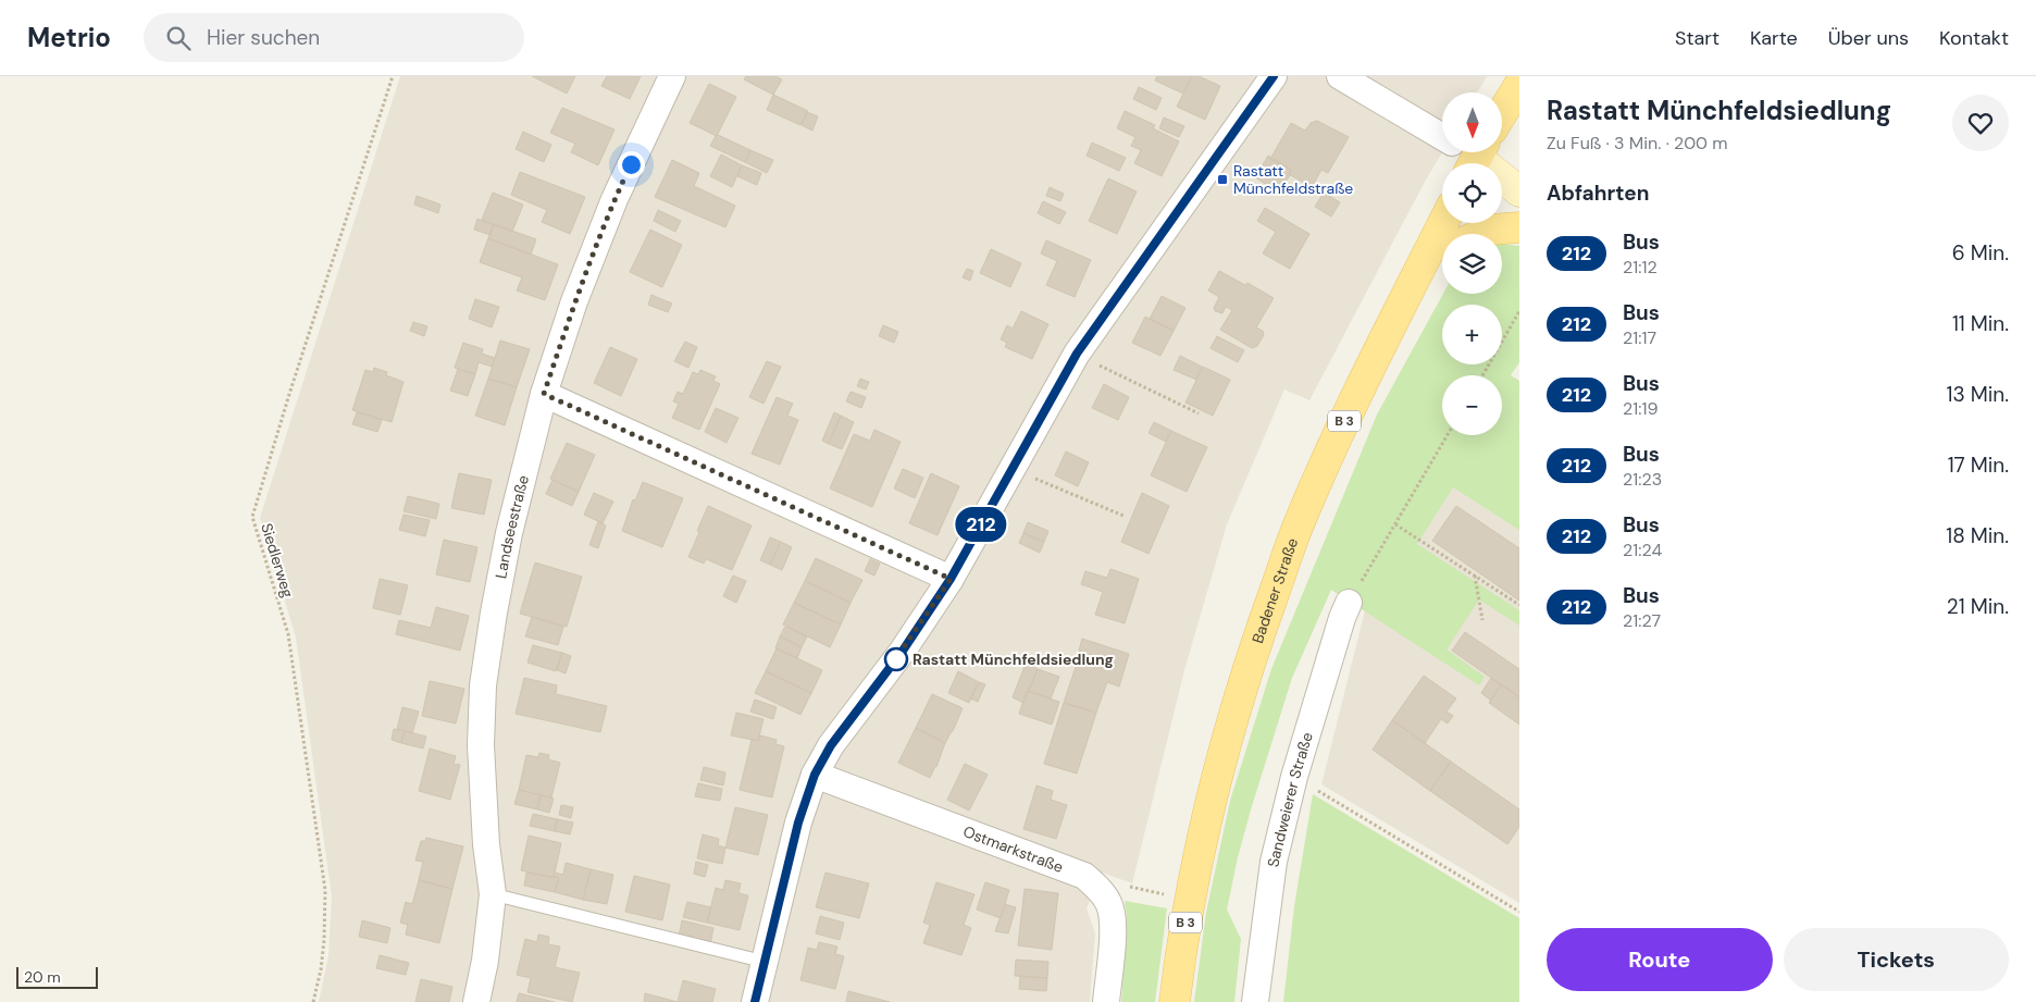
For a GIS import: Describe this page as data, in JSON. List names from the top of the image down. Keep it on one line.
{"streets":{"main road":["B 3","Badener Straße"],"street":["Landseestraße","Sandweierer Straße","Ostmarkstraße"],"path":["Siedlerweg"]},"places":{"transit":["Rastatt Münchfeldstraße"],"other":["Rastatt Münchfeldsiedlung"]},"lines":["bus line 212"],"scale_bar":"20 m","north":"bottom","page":{"header":"Metrio","search":"Hier suchen","nav":["Start","Karte","Über uns","Kontakt"],"on_map":"212","heading":[["Rastatt Münchfeldsiedlung","Zu Fuß · 3 Min. · 200 m"],"Abfahrten"],"map_buttons":["+","−"],"list":[{"mark":"212","name":"Bus","note":"21:12","value":"6 Min."},{"mark":"212","name":"Bus","note":"21:17","value":"11 Min."},{"mark":"212","name":"Bus","note":"21:19","value":"13 Min."},{"mark":"212","name":"Bus","note":"21:23","value":"17 Min."},{"mark":"212","name":"Bus","note":"21:24","value":"18 Min."},{"mark":"212","name":"Bus","note":"21:27","value":"21 Min."}],"buttons":["Route","Tickets"],"scale":"20 m"}}
